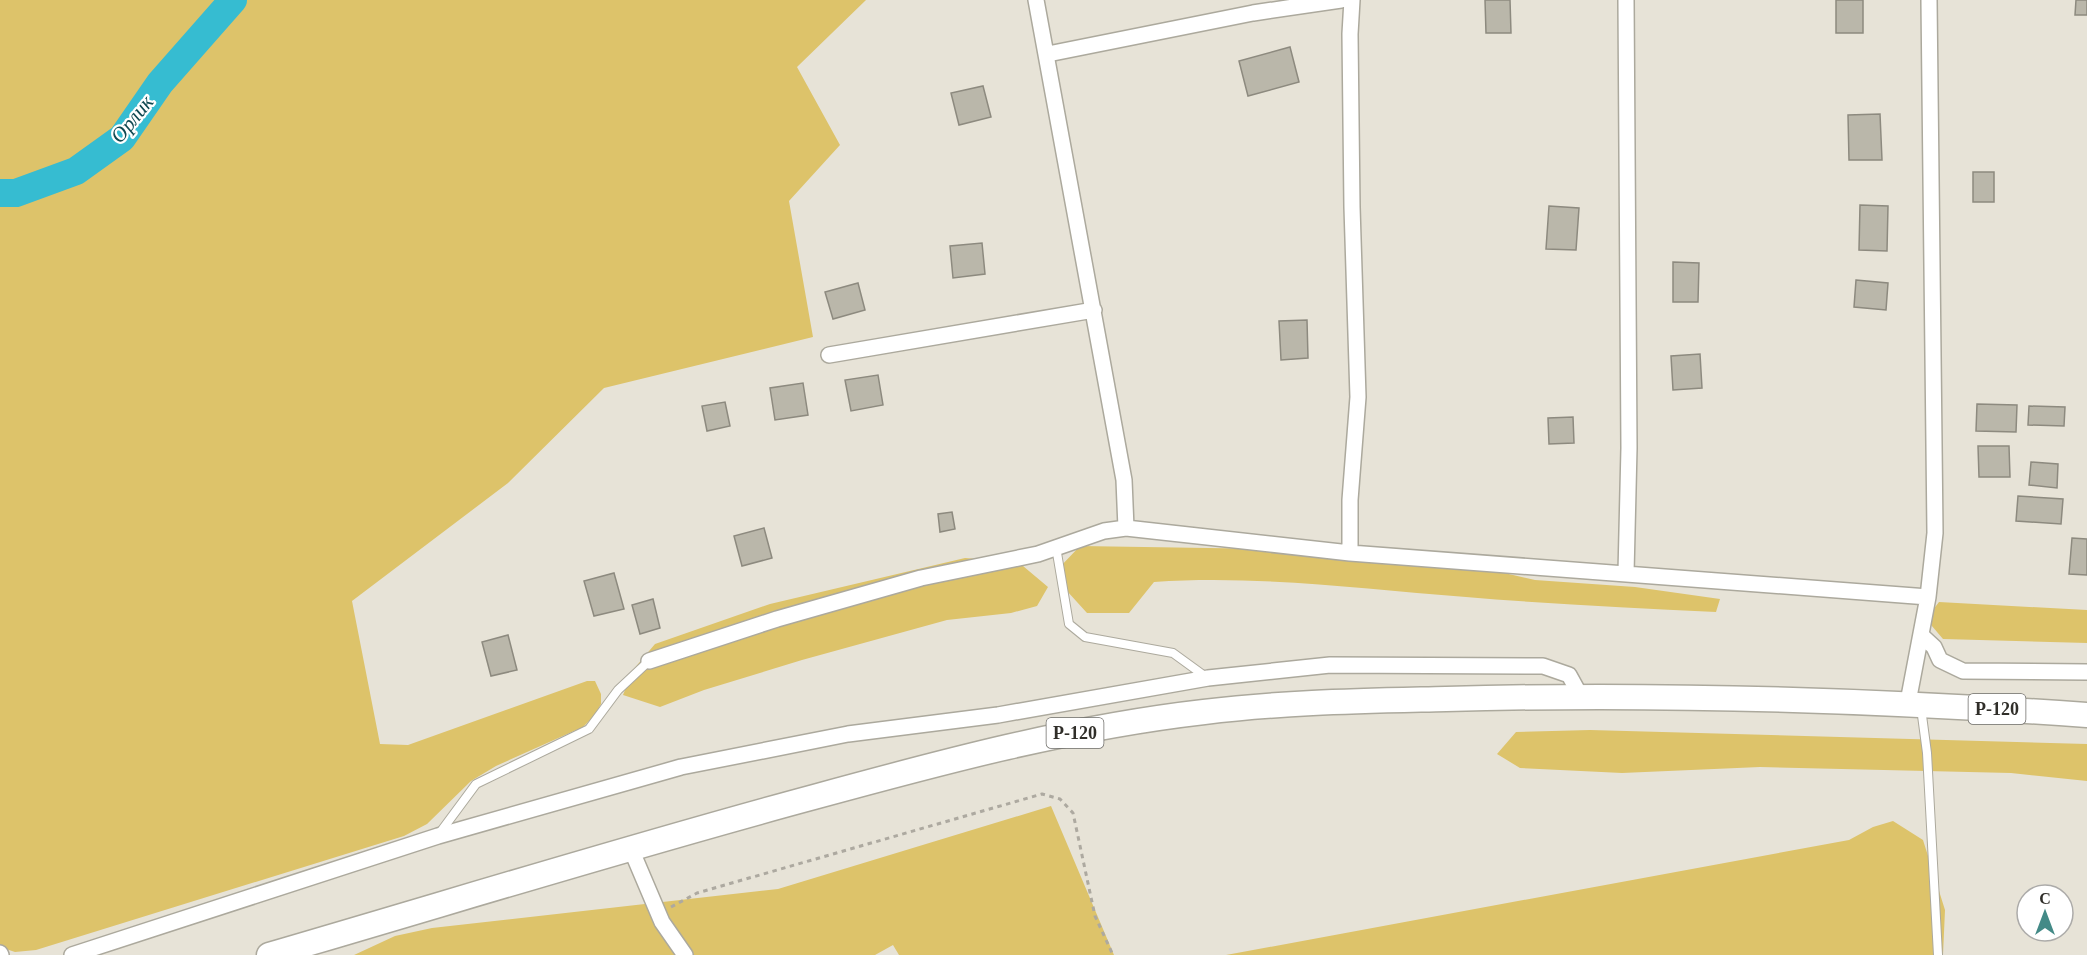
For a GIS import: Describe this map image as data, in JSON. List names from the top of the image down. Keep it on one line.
{"streets":{"highway":["Р-120"]},"water":["Орлик"],"north":"top"}
